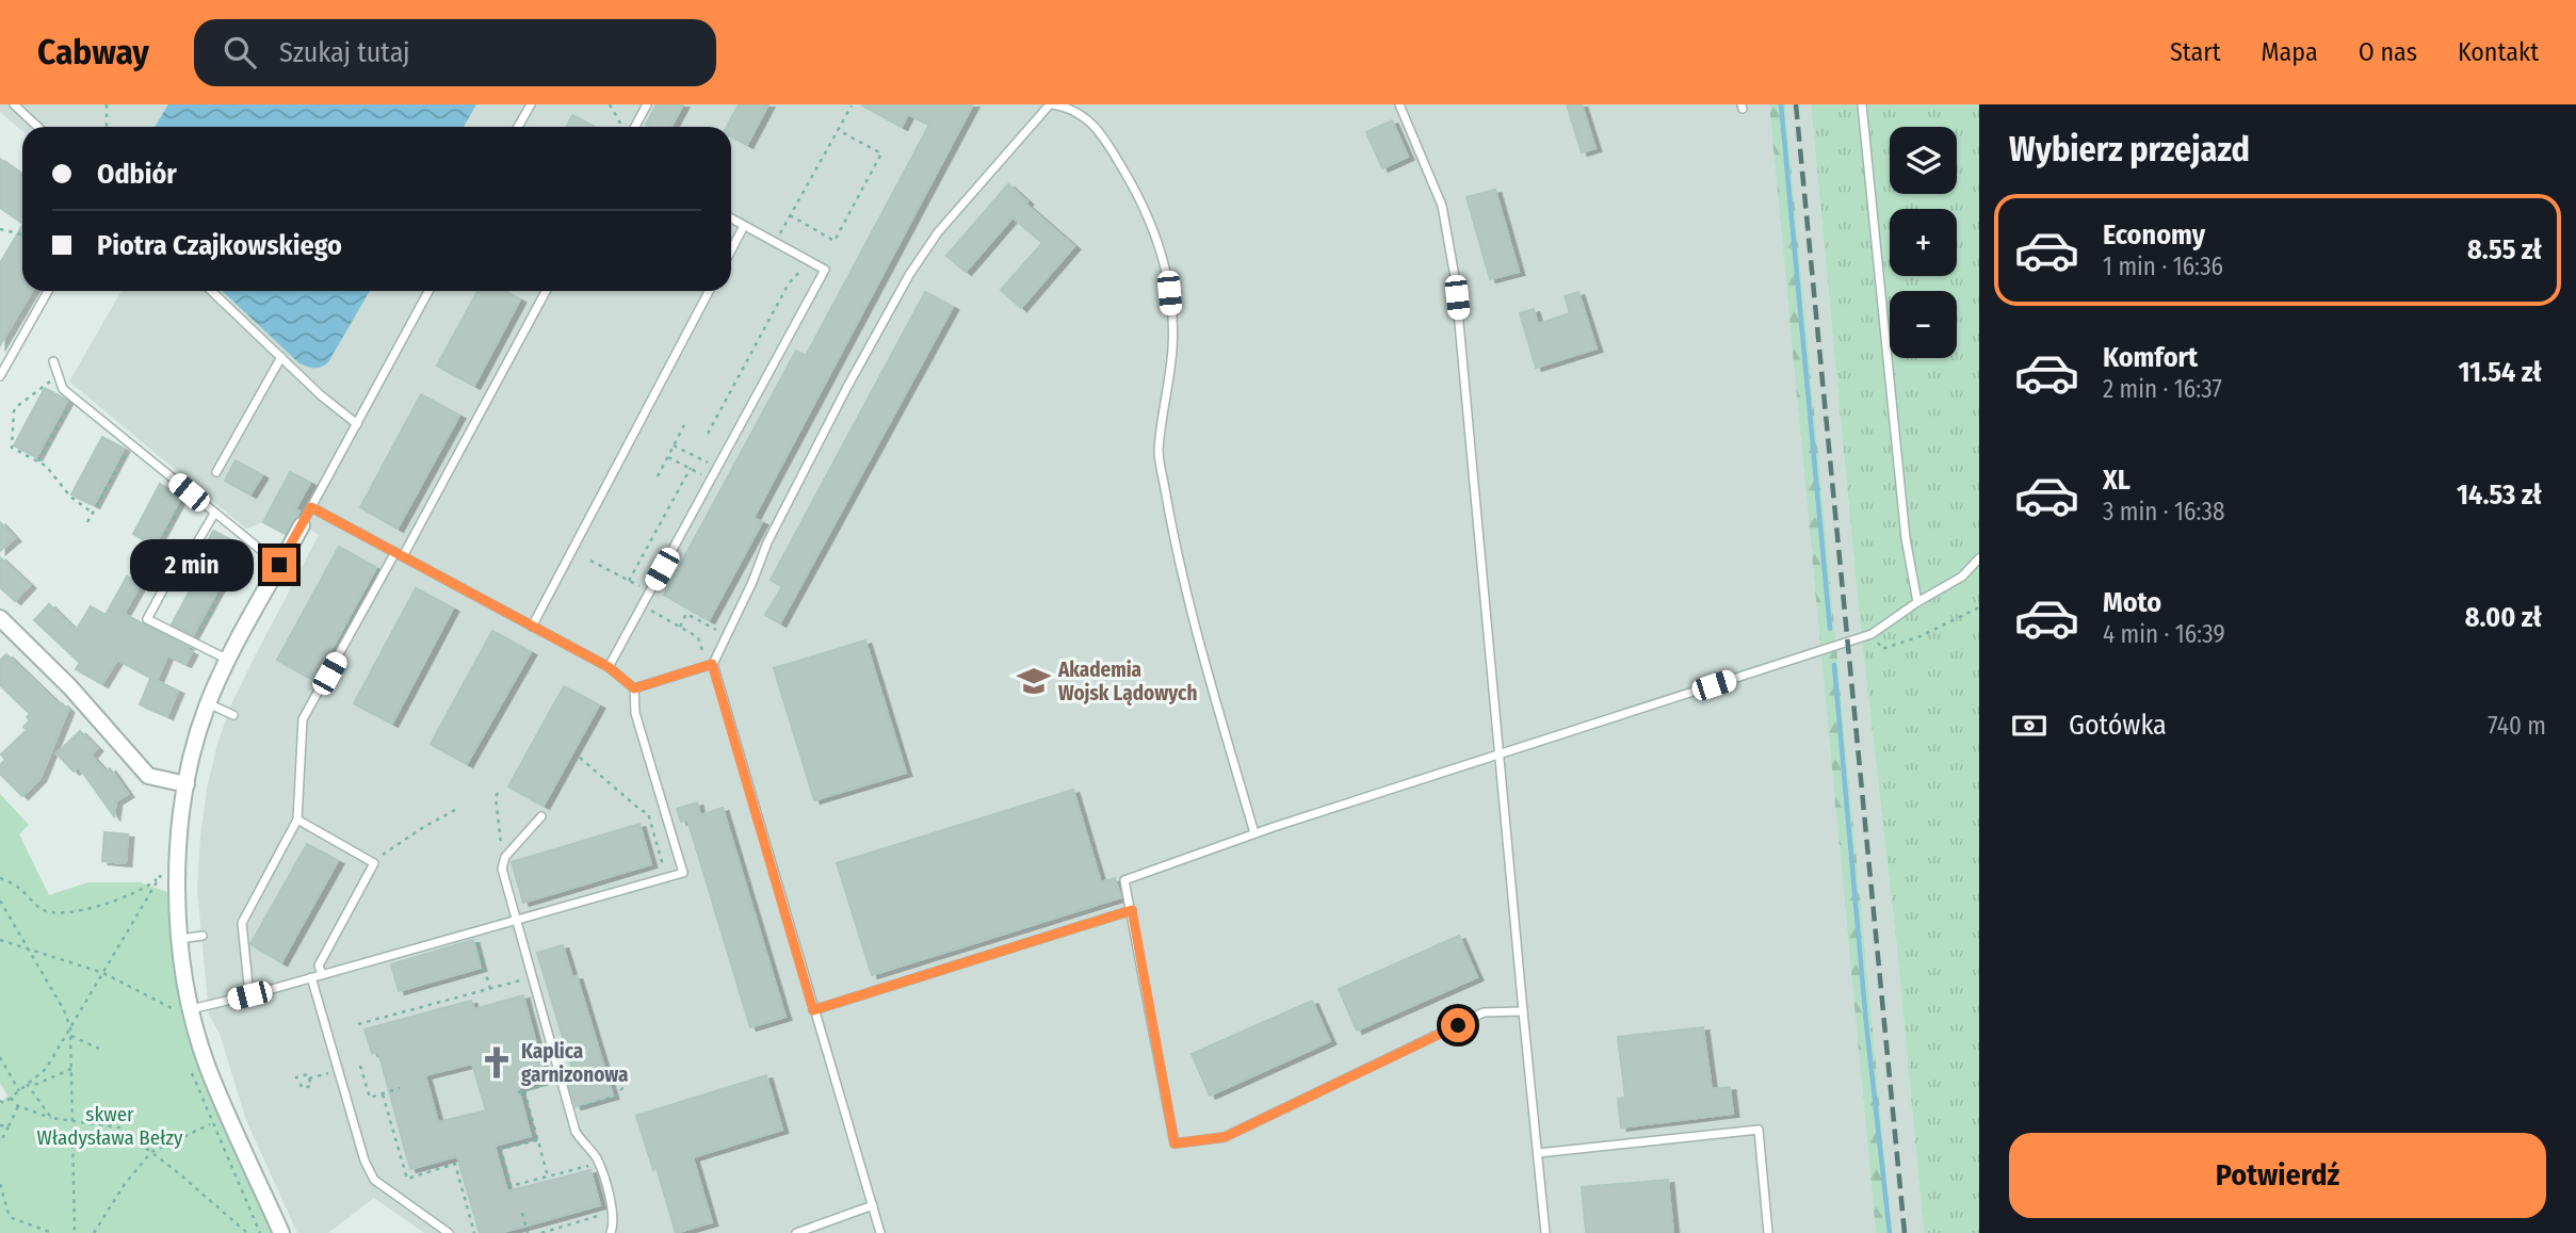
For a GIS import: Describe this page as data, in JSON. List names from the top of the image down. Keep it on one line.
{"parks":["skwer Władysława Bełzy"],"places":{"school or university":["Akademia Wojsk Lądowych"],"church":["Kaplica garnizonowa"]},"page":{"header":"Cabway","search":"Szukaj tutaj","nav":["Start","Mapa","O nas","Kontakt"],"heading":"Wybierz przejazd","map_buttons":["+","−"],"banner":["Odbiór","Piotra Czajkowskiego"],"list":[{"name":"Economy","note":"1 min · 16:36","value":"8.55 zł"},{"name":"Komfort","note":"2 min · 16:37","value":"11.54 zł"},{"name":"XL","note":"3 min · 16:38","value":"14.53 zł"},{"name":"Moto","note":"4 min · 16:39","value":"8.00 zł"}],"bubble":"2 min","pay":["Gotówka","740 m"],"buttons":"Potwierdź"}}
